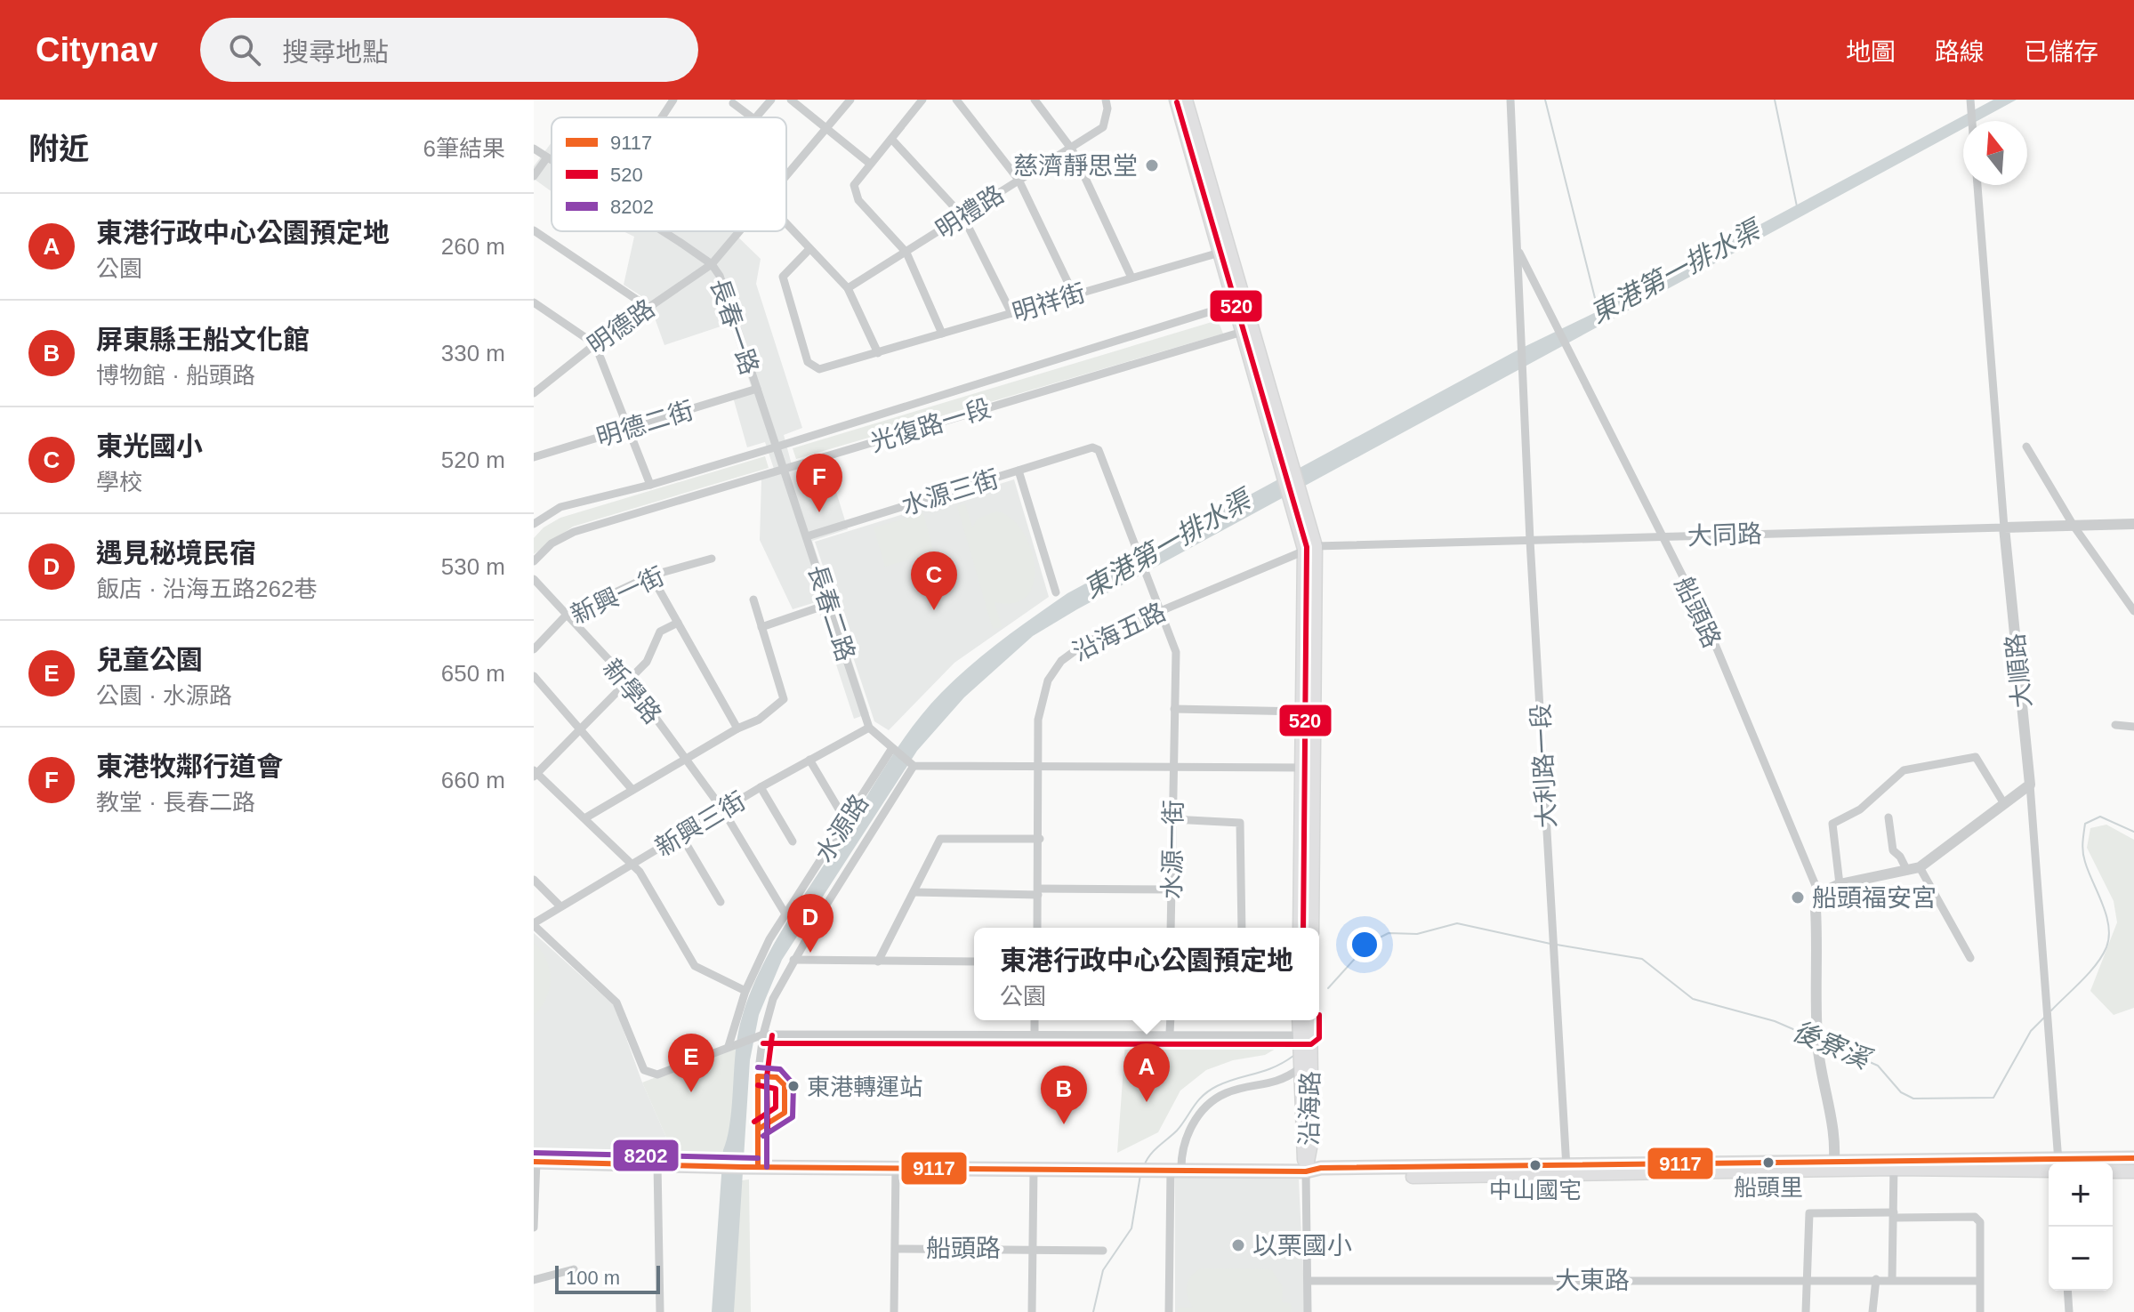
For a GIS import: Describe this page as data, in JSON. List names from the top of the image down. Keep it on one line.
{"streets":{"main road":["沿海路"],"street":["明禮路","明祥街","明德路","長春一路","明德二街","光復路一段","水源三街","大同路","新興一街","船頭路","長春二路","沿海五路","大順路","新學路","大利路一段","新興三街","水源路","水源一街","大東路"]},"crossings":[["明德路","長春一路"],["長春一路","明德二街"],["長春一路","光復路一段"],["長春一路","長春二路"],["光復路一段","長春二路"],["水源三街","長春二路"],["水源三街","水源一街"],["大同路","船頭路"],["大同路","沿海五路"],["大同路","大順路"],["大同路","大利路一段"],["新興一街","新學路"],["船頭路","大利路一段"],["長春二路","新興三街"],["沿海五路","水源一街"],["新學路","新興三街"],["新學路","水源路"]],"water":["東港第一排水渠","後寮溪"],"places":["慈濟靜思堂","船頭福安宮","東港轉運站","船頭里","中山國宅","以栗國小"],"lines":["transit line 520","transit line 8202","transit line 9117"],"legend":["9117","520","8202"],"scale_bar":"100 m","north":"top","page":{"header":"Citynav","search":"搜尋地點","nav":["地圖","路線","已儲存"],"heading":["附近","6筆結果"],"list":[{"mark":"A","name":"東港行政中心公園預定地","note":"公園","value":"260 m"},{"mark":"B","name":"屏東縣王船文化館","note":"博物館 · 船頭路","value":"330 m"},{"mark":"C","name":"東光國小","note":"學校","value":"520 m"},{"mark":"D","name":"遇見秘境民宿","note":"飯店 · 沿海五路262巷","value":"530 m"},{"mark":"E","name":"兒童公園","note":"公園 · 水源路","value":"650 m"},{"mark":"F","name":"東港牧鄰行道會","note":"教堂 · 長春二路","value":"660 m"}],"pins":["F","C","D","E","A","B"],"popup":["東港行政中心公園預定地","公園"],"map_buttons":["+","−"],"scale":"100 m"}}
